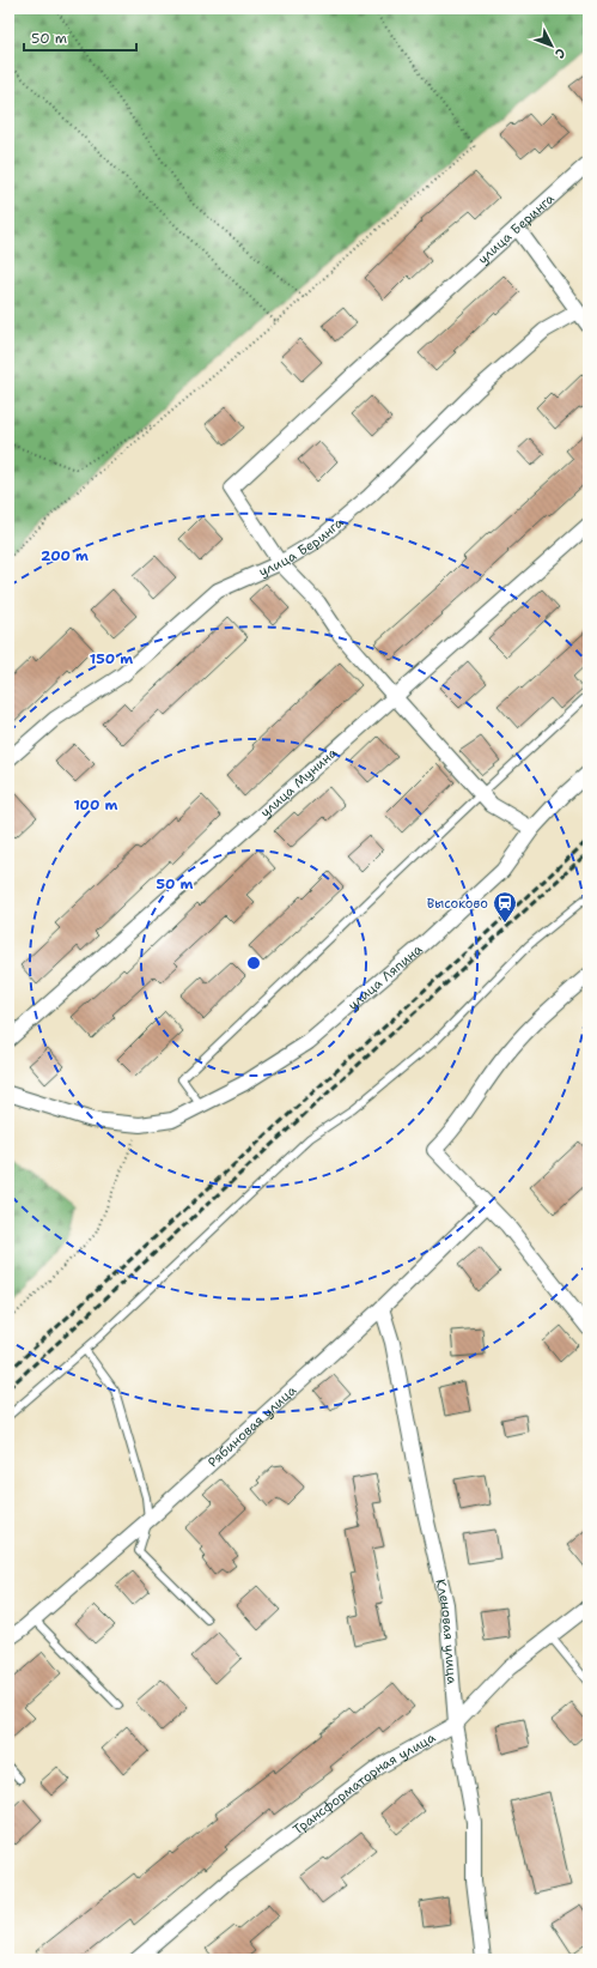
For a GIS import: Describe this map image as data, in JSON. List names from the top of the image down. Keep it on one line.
{"streets":{"street":["улица Беринга","улица Мунина","улица Ляпина","Рябиновая улица","Кленовая улица","Трансформаторная улица"]},"crossings":[["Рябиновая улица","Кленовая улица"],["Кленовая улица","Трансформаторная улица"]],"places":{"station":["Высоково"]},"scale_bar":"50 m","north":"bottom right","rings":["200 m","150 m","100 m","50 m"]}
